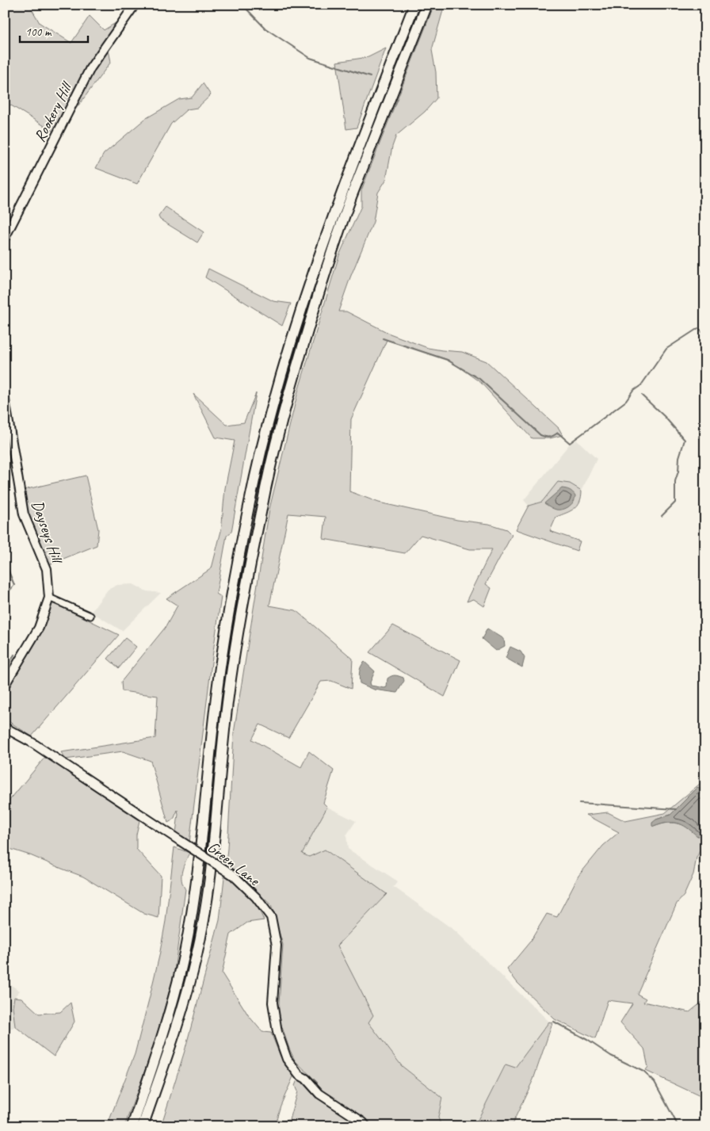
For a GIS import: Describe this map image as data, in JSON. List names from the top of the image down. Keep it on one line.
{"streets":{"street":["Rookery Hill","Dayseys Hill","Green Lane"]},"scale_bar":"100 m"}
